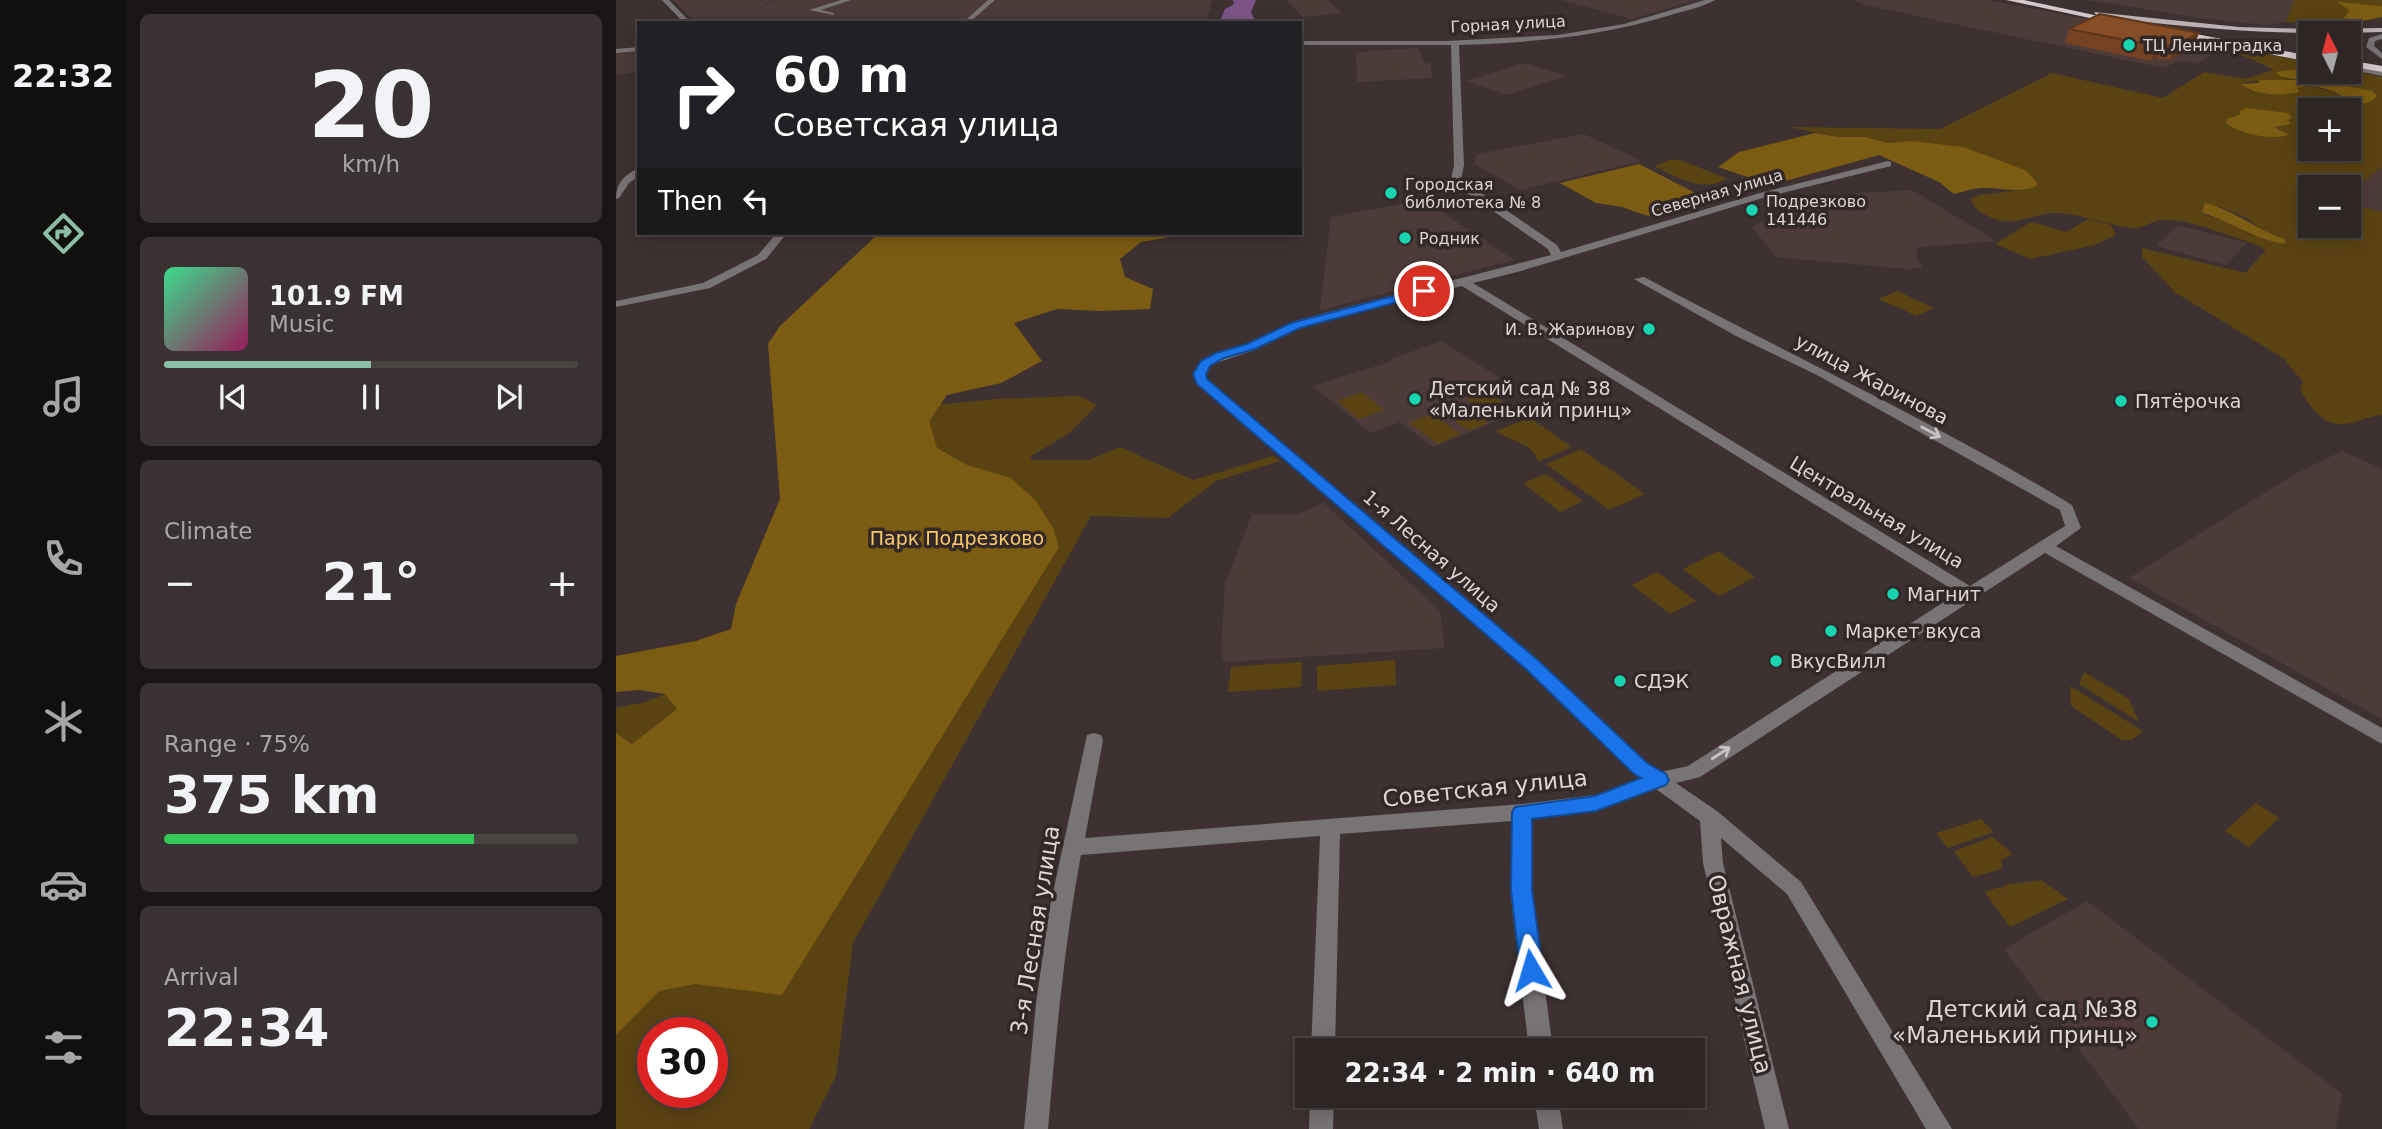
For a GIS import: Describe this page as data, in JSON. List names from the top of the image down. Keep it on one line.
{"streets":{"street":["Горная улица","Северная улица","улица Жаринова","Центральная улица","1-я Лесная улица","Советская улица","3-я Лесная улица","Овражная улица"]},"crossings":[["Северная улица","Центральная улица"],["Северная улица","1-я Лесная улица"],["улица Жаринова","Центральная улица"],["Центральная улица","Советская улица"],["1-я Лесная улица","Советская улица"],["Советская улица","3-я Лесная улица"]],"one_way":["улица Жаринова","Советская улица"],"parks":["Парк Подрезково"],"places":["ТЦ Ленинградка","Городская библиотека № 8","Подрезково 141446","Родник","И. В. Жаринову","Детский сад № 38 «Маленький принц»","Пятёрочка","Магнит","Маркет вкуса","ВкусВилл","СДЭК","Детский сад №38 «Маленький принц»"],"north":"top","page":{"tabs":"22:32","tile":[["20","km/h"],"Climate",["Range · 75%","375 km"],["Arrival","22:34"]],"map_buttons":["+","−"],"turn":["60 m","Советская улица"],"then":"Then","song":["101.9 FM","Music"],"heat":["−","21°","+"],"limit":"30","trip":"22:34 · 2 min · 640 m"}}
